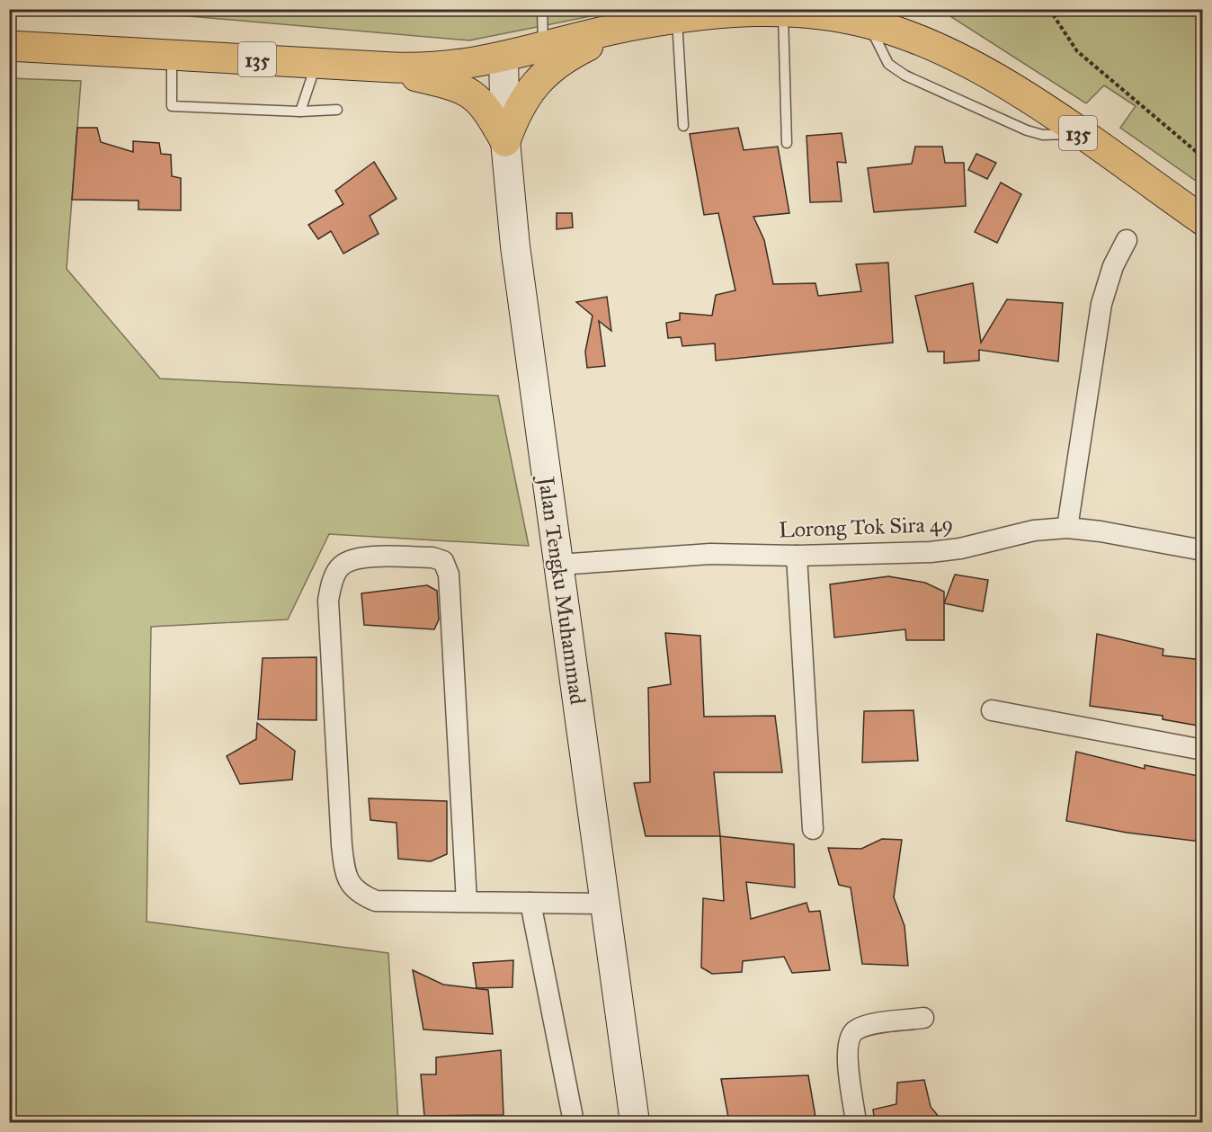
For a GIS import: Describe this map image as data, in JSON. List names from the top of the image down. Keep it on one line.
{"streets":{"main road":["135","Jalan Tengku Muhammad"],"street":["Lorong Tok Sira 49"]},"crossings":[["135","Jalan Tengku Muhammad"],["Lorong Tok Sira 49","Jalan Tengku Muhammad"]]}
